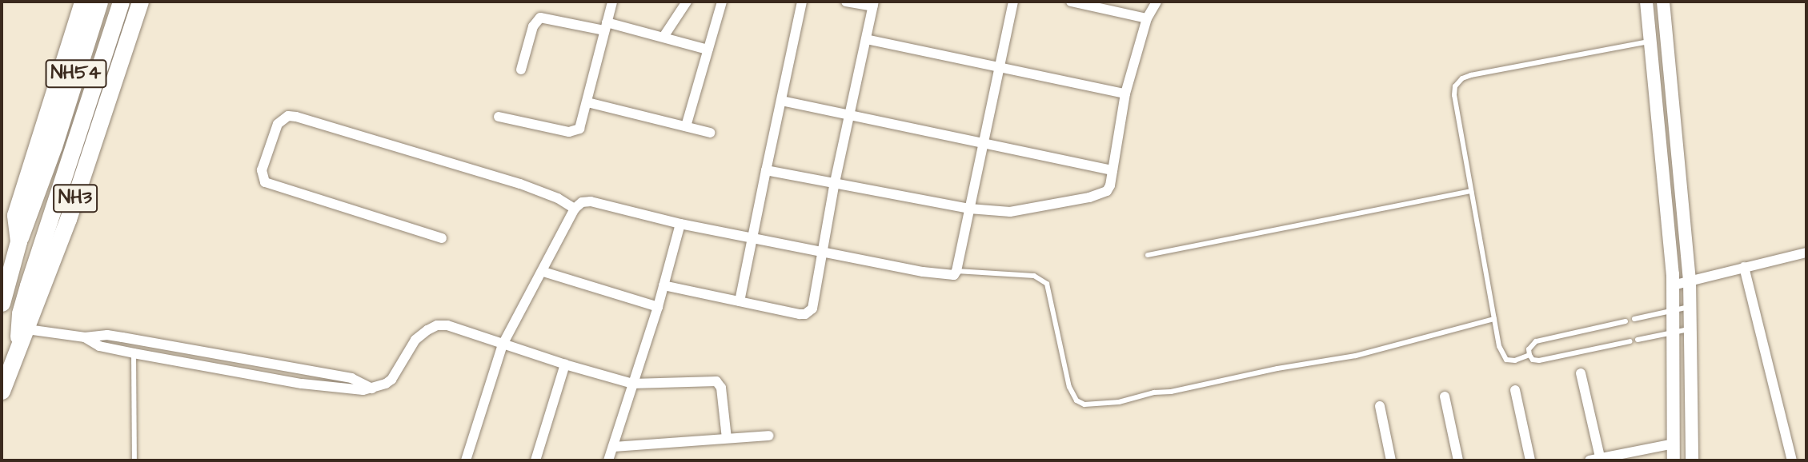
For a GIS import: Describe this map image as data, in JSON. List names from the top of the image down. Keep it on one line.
{"streets":{"highway":["NH54","NH3"]}}
